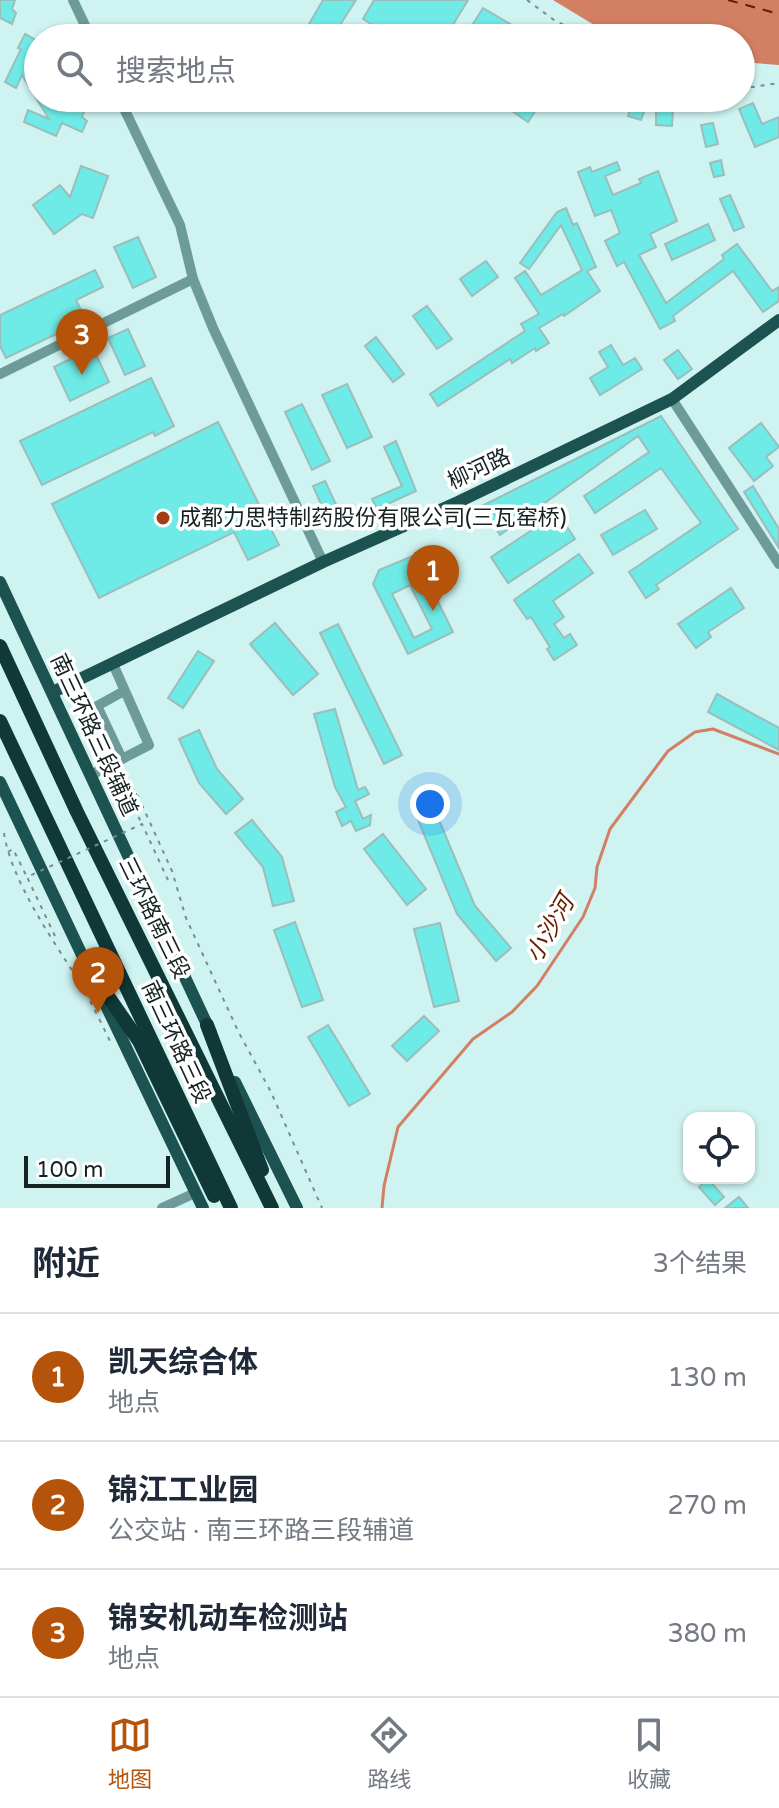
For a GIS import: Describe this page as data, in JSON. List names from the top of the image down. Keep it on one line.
{"streets":{"highway":["三环路南三段","南三环路三段"],"main road":["柳河路","南三环路三段辅道"]},"crossings":[["柳河路","南三环路三段辅道"]],"water":["小沙河"],"places":["成都力思特制药股份有限公司(三瓦窑桥)"],"scale_bar":"100 m","page":{"search":"搜索地点","pins":["3","1","2"],"scale":"100 m","heading":["附近","3个结果"],"list":[{"mark":"1","name":"凯天综合体","note":"地点","value":"130 m"},{"mark":"2","name":"锦江工业园","note":"公交站 · 南三环路三段辅道","value":"270 m"},{"mark":"3","name":"锦安机动车检测站","note":"地点","value":"380 m"}],"nav":["地图","路线","收藏"]}}
